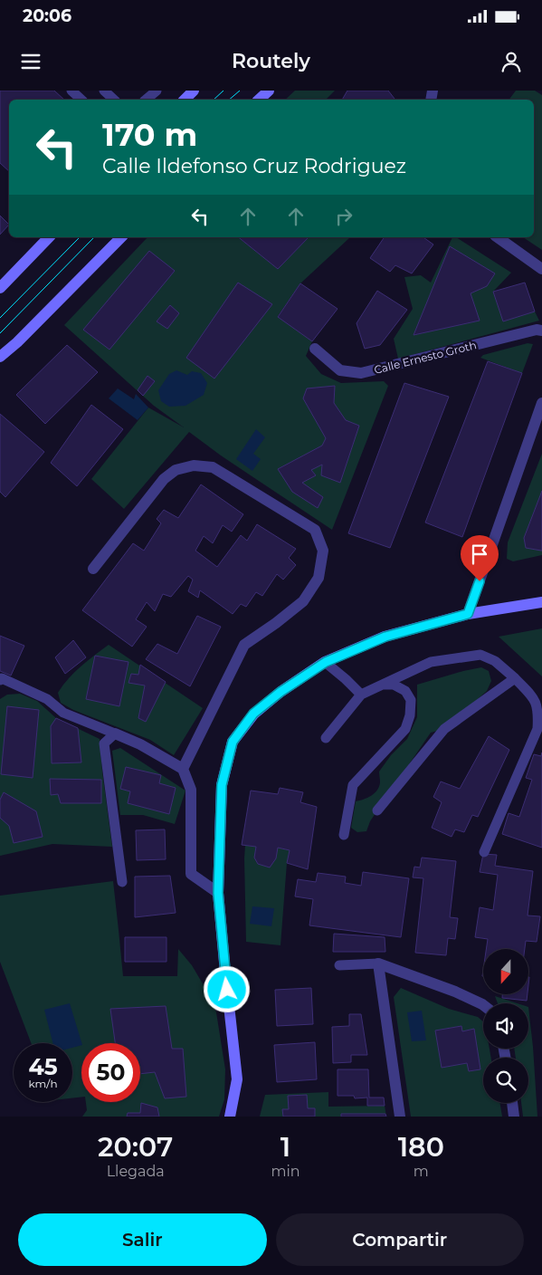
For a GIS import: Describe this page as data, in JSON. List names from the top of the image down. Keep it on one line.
{"streets":{"street":["Calle Ernesto Groth"]},"north":"bottom","page":{"status":"20:06","header":"Routely","turn":["170 m","Calle Ildefonso Cruz Rodriguez"],"speed":"45 km/h","limit":"50","eta":["20:07","Llegada","1","min","180","m"],"buttons":["Salir","Compartir"]}}
